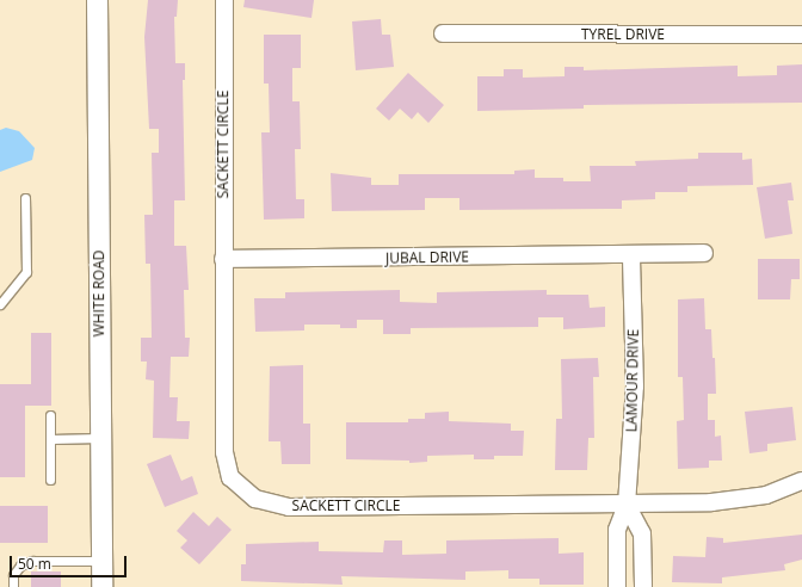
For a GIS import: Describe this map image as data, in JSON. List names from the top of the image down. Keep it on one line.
{"streets":{"street":["TYREL DRIVE","SACKETT CIRCLE","JUBAL DRIVE","WHITE ROAD","LAMOUR DRIVE"]},"crossings":[["SACKETT CIRCLE","JUBAL DRIVE"],["SACKETT CIRCLE","LAMOUR DRIVE"],["JUBAL DRIVE","LAMOUR DRIVE"]],"scale_bar":"50 m"}
